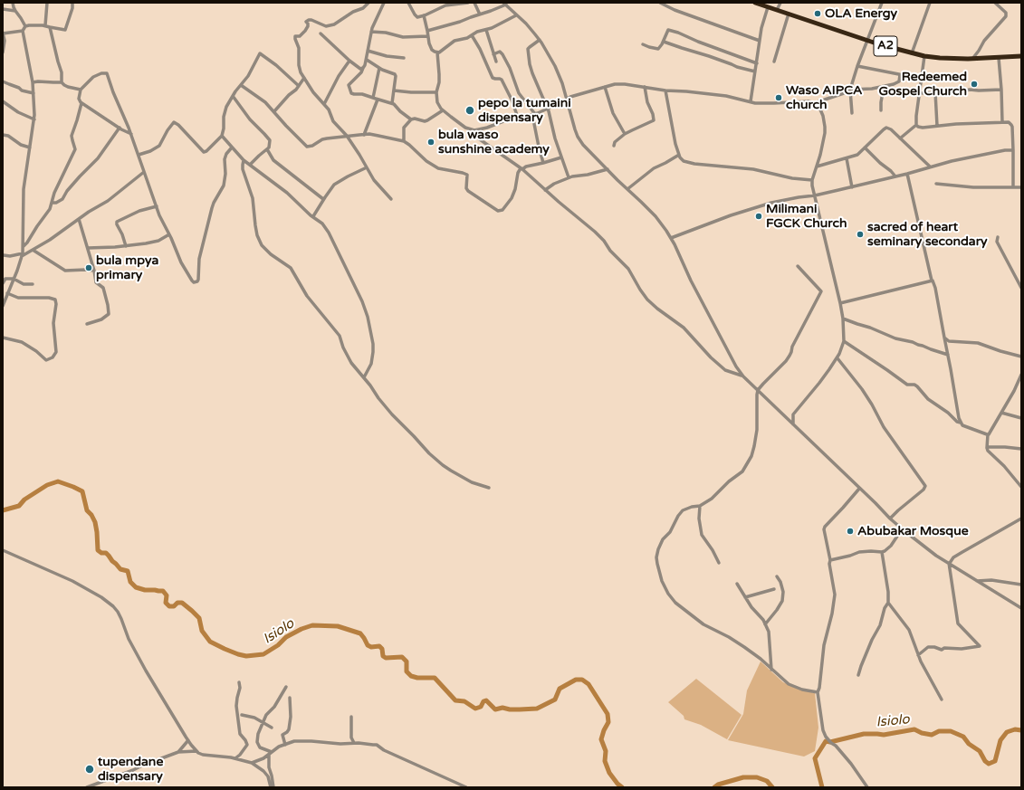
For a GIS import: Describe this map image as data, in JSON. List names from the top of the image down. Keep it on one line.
{"streets":{"highway":["A2"]},"water":["Isiolo"],"places":["OLA Energy","Redeemed Gospel Church","Waso AIPCA church","pepo la tumaini dispensary","bula waso sunshine academy","Milimani FGCK Church","sacred of heart seminary secondary","bula mpya primary","Abubakar Mosque","tupendane dispensary"]}
